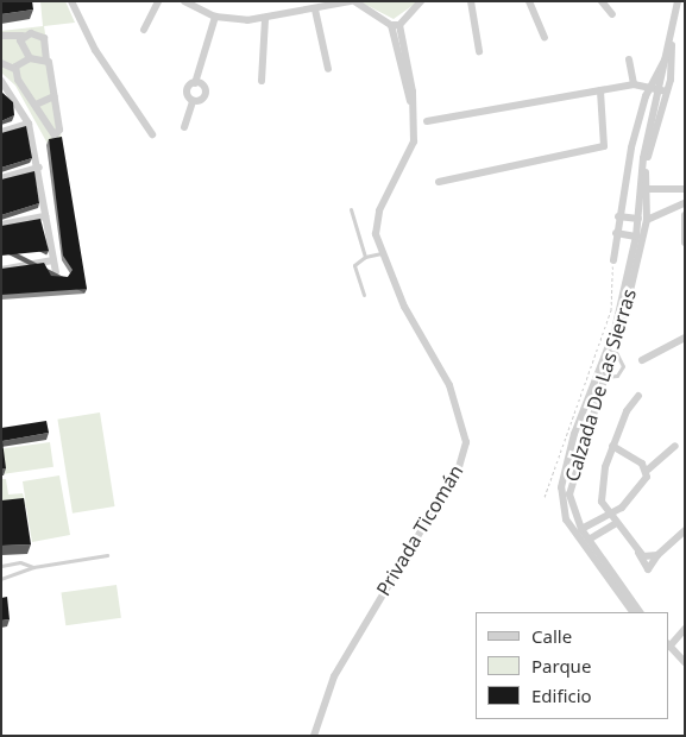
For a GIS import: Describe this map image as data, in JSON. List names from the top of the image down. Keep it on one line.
{"streets":{"street":["Calzada De Las Sierras","Privada Ticomán"]},"legend":["Calle","Parque","Edificio"]}
